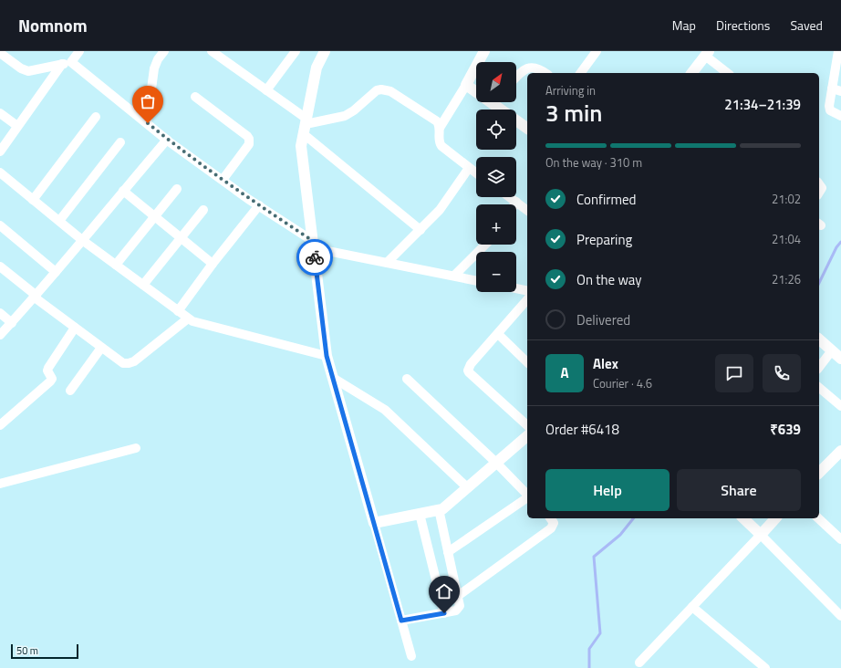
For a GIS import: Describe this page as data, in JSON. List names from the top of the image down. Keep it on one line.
{"scale_bar":"50 m","north":"top right","page":{"header":"Nomnom","nav":["Map","Directions","Saved"],"map_buttons":["+","−"],"heading":["3 min","Arriving in","21:34–21:39"],"panel":["Alex","Courier · 4.6","Order #6418","₹639"],"bar":"On the way · 310 m","list":[["Confirmed","21:02"],["Preparing","21:04"],["On the way","21:26"],"Delivered"],"round":"A","buttons":["Help","Share"],"scale":"50 m"}}
